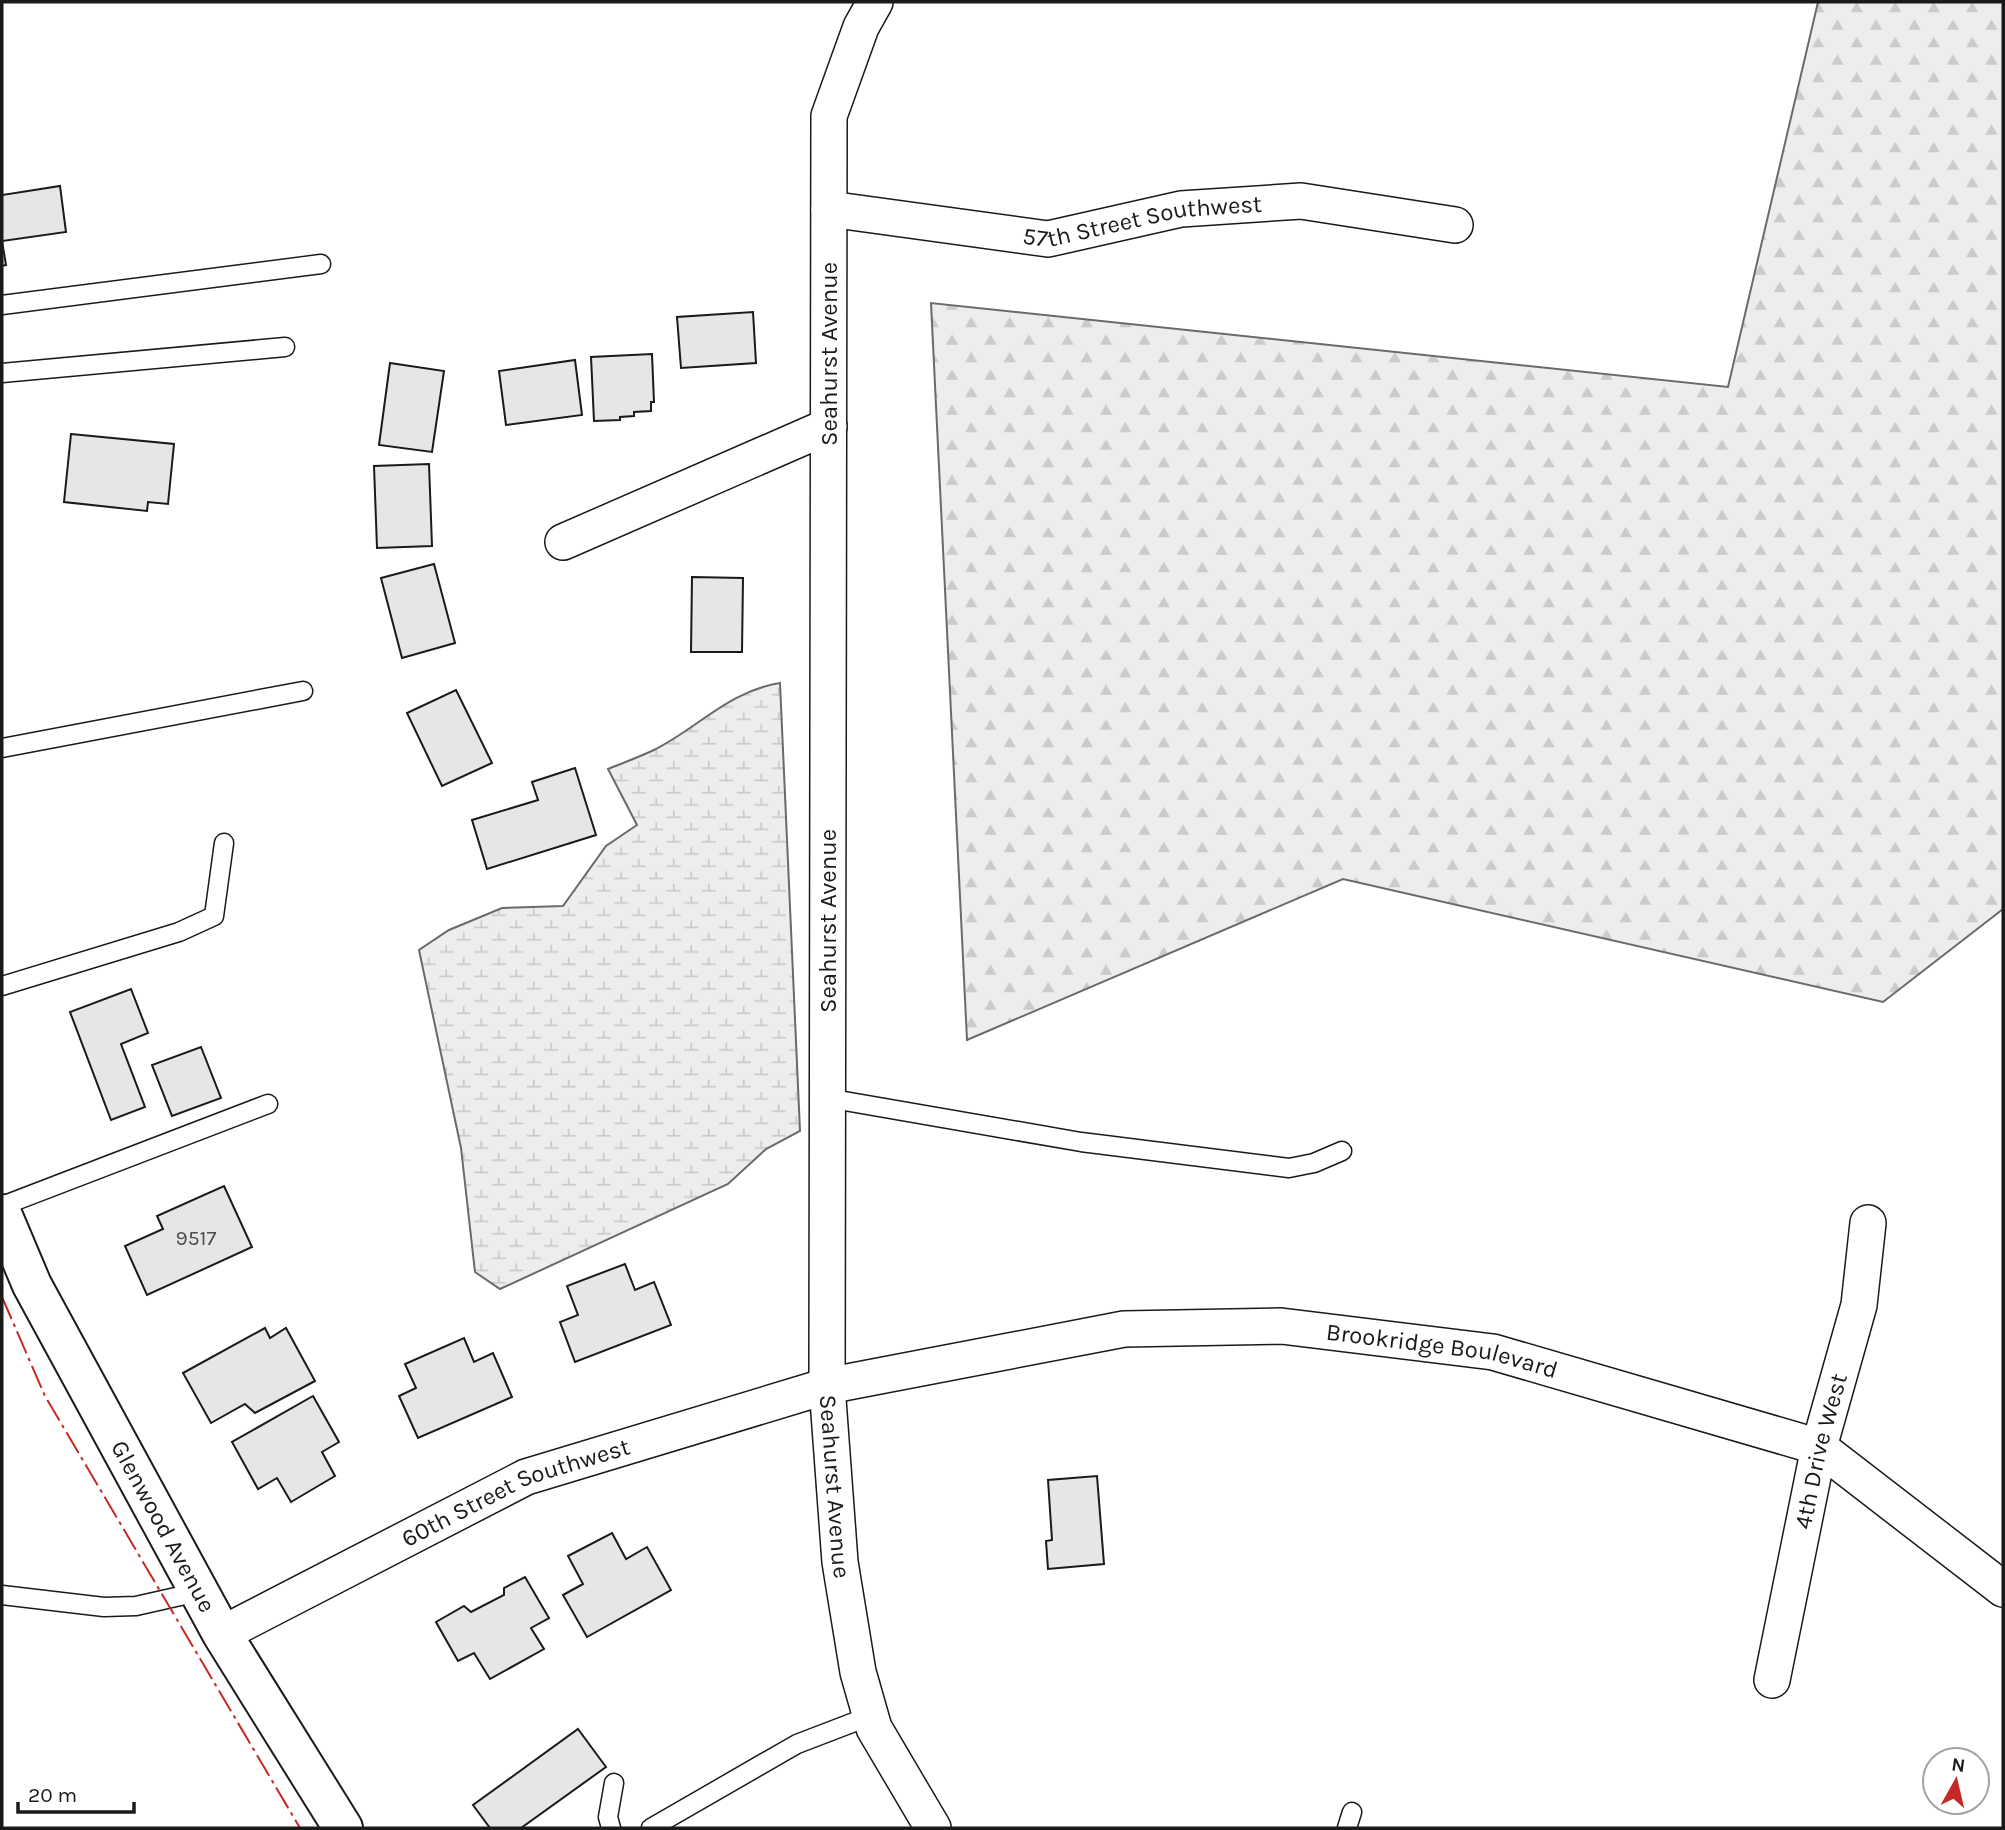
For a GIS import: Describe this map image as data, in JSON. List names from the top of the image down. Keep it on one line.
{"streets":{"street":["57th Street Southwest","Seahurst Avenue","Brookridge Boulevard","4th Drive West","60th Street Southwest","Glenwood Avenue"]},"crossings":[["57th Street Southwest","Seahurst Avenue"],["Seahurst Avenue","Brookridge Boulevard"],["Seahurst Avenue","60th Street Southwest"],["Brookridge Boulevard","4th Drive West"],["Brookridge Boulevard","60th Street Southwest"],["60th Street Southwest","Glenwood Avenue"]],"house_numbers":["9517"],"scale_bar":"20 m","north":"top"}
